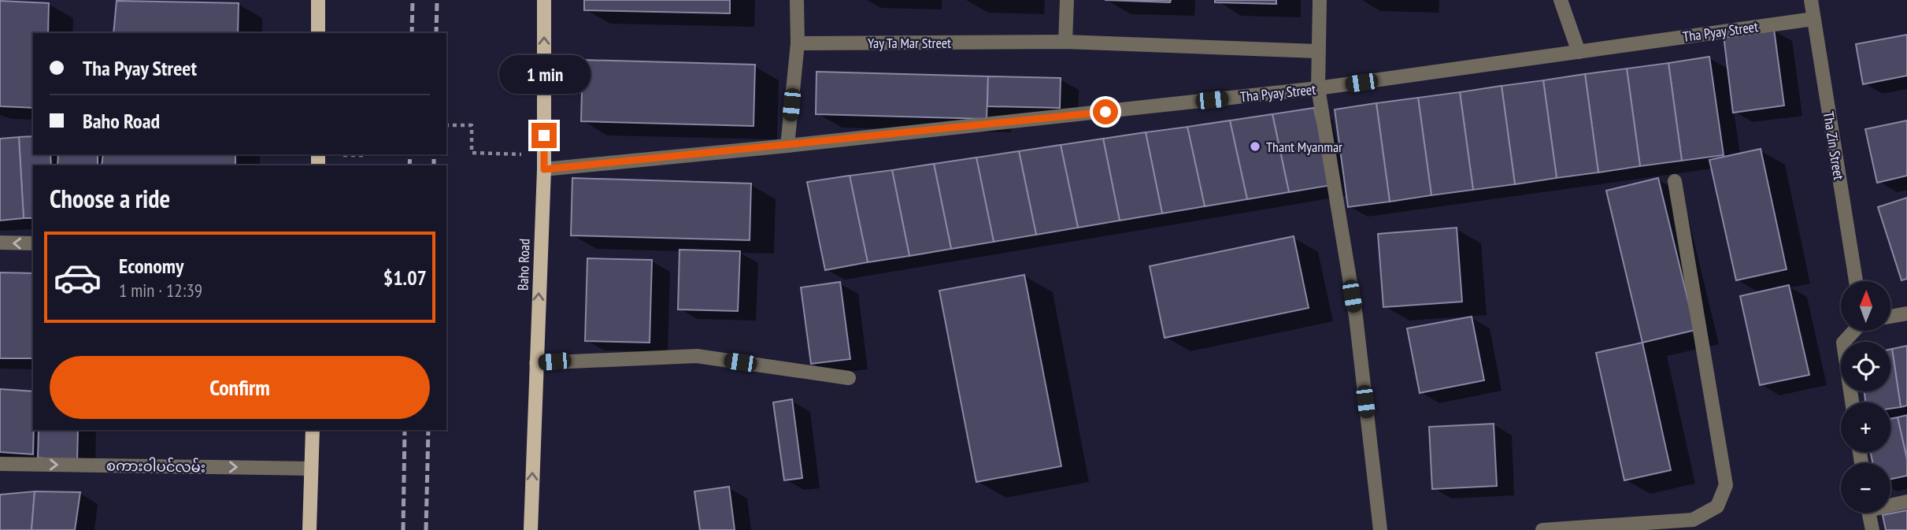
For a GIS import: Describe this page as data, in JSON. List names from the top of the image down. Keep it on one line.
{"streets":{"main road":["Baho Road"],"street":["Tha Pyay Street","Yay Ta Mar Street","Tha Zin Street","စကားဝါပင်လမ်း"]},"crossings":[["Tha Pyay Street","Tha Zin Street"],["Tha Pyay Street","Baho Road"]],"one_way":["Baho Road","စကားဝါပင်လမ်း"],"places":["Thant Myanmar"],"north":"top","page":{"banner":["Tha Pyay Street","Baho Road"],"bubble":"1 min","heading":"Choose a ride","list":[{"name":"Economy","note":"1 min · 12:39","value":"$1.07"}],"map_buttons":["+","−"],"buttons":"Confirm"}}
